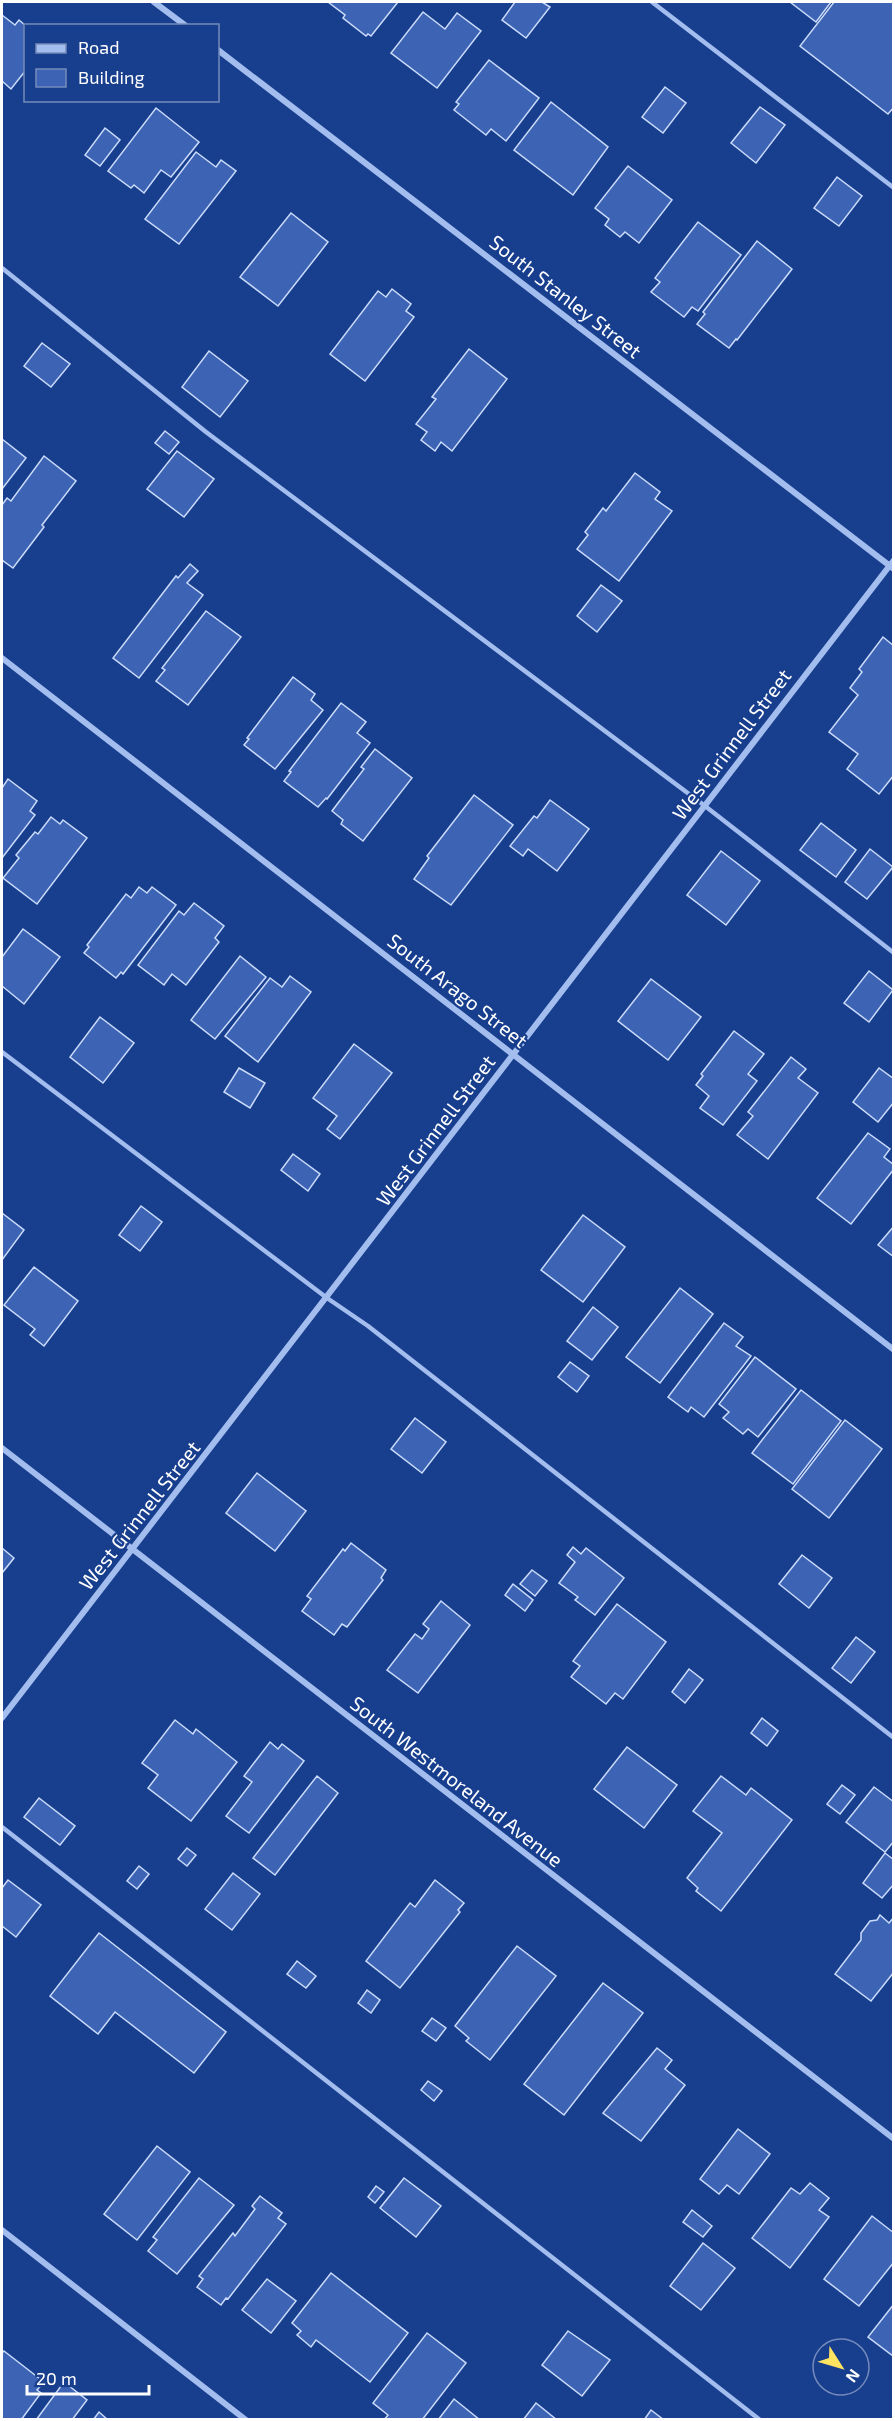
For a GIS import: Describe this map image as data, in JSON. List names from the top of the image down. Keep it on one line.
{"streets":{"street":["South Stanley Street","West Grinnell Street","South Arago Street","South Westmoreland Avenue"]},"crossings":[["South Stanley Street","West Grinnell Street"],["West Grinnell Street","South Arago Street"],["West Grinnell Street","South Westmoreland Avenue"]],"legend":["Road","Building"],"scale_bar":"20 m","north":"bottom right"}
